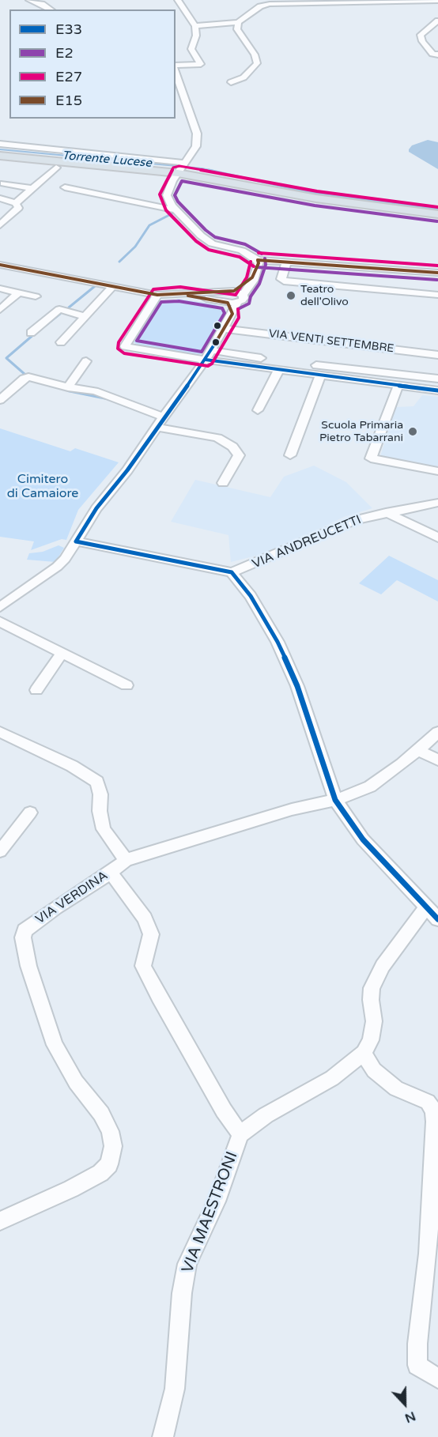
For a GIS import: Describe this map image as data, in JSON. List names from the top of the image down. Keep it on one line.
{"streets":{"street":["VIA VENTI SETTEMBRE","VIA ANDREUCETTI","VIA VERDINA","VIA MAESTRONI"]},"water":["Torrente Lucese"],"parks":["Cimitero di Camaiore"],"places":["Teatro dell'Olivo","Scuola Primaria Pietro Tabarrani"],"lines":["transit line E27","transit line E2","transit line E15","transit line E33"],"legend":["E33","E2","E27","E15"],"north":"bottom"}
